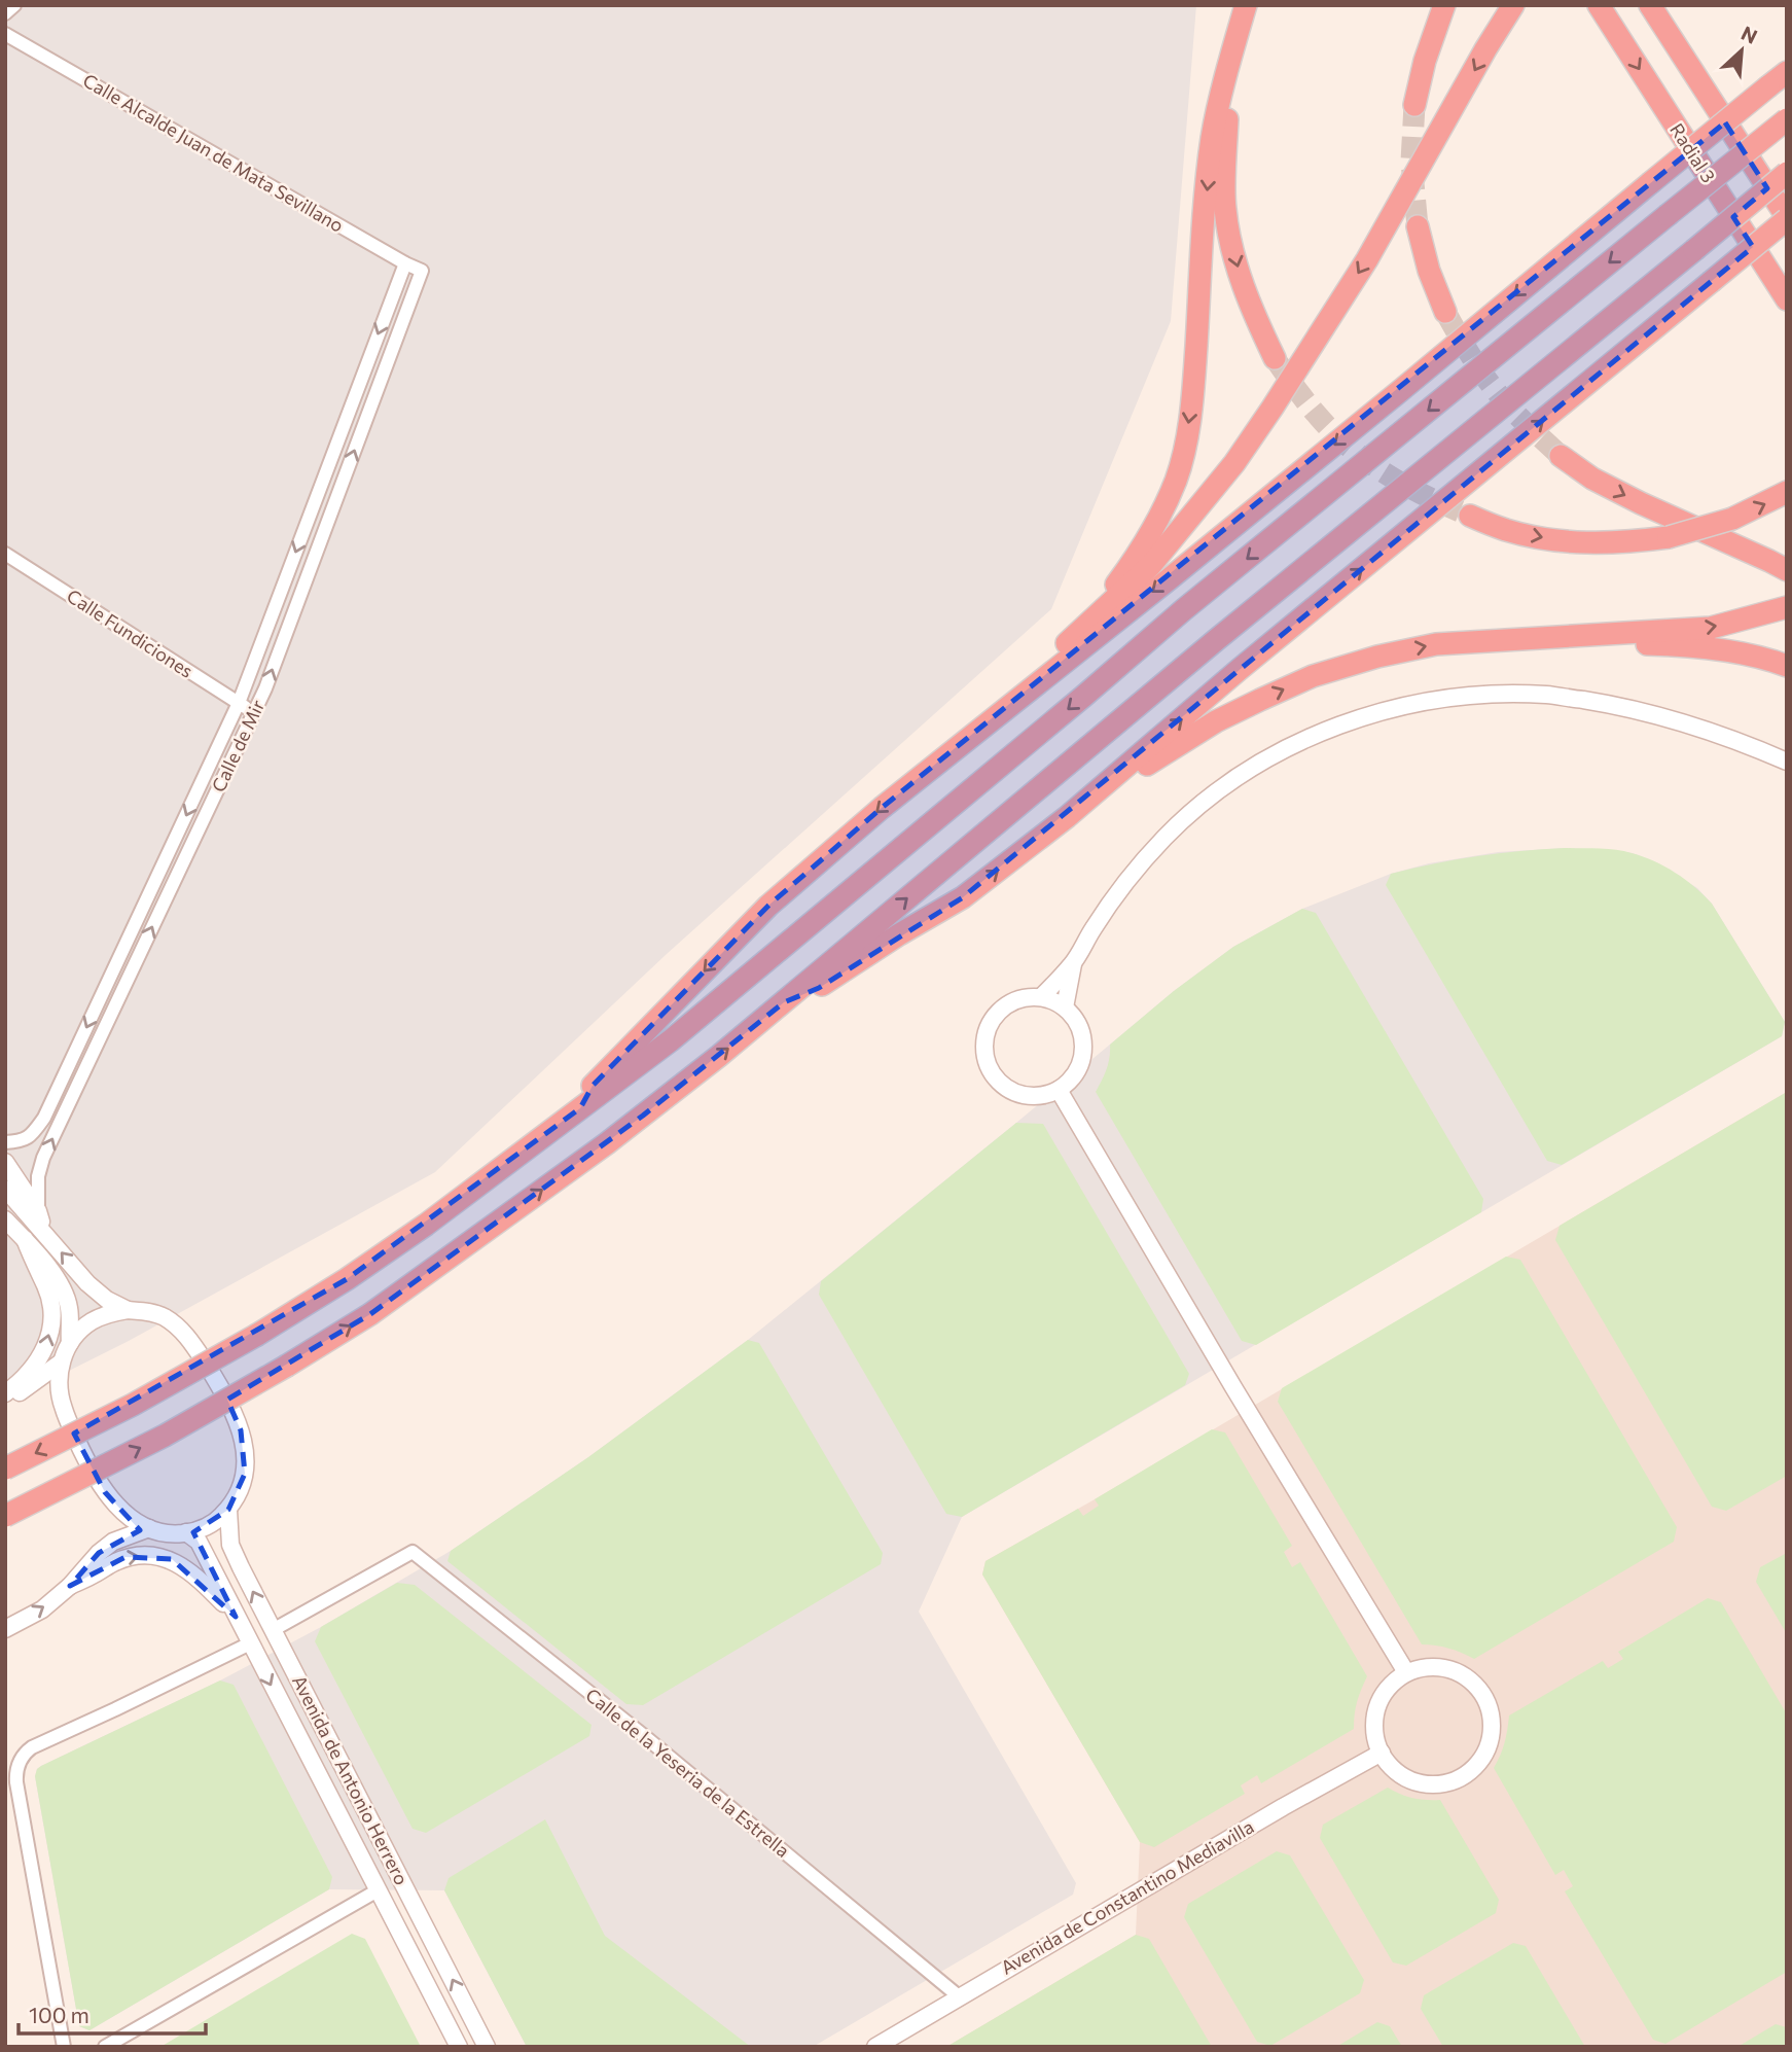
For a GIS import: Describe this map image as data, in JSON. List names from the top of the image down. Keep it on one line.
{"streets":{"highway":["Radial 3"],"street":["Calle Alcalde Juan de Mata Sevillano","Calle Fundiciones","Calle de Mir","Calle de la Yeseria de la Estrella","Avenida de Antonio Herrero","Avenida de Constantino Mediavilla"]},"crossings":[["Calle Alcalde Juan de Mata Sevillano","Calle de Mir"],["Calle Fundiciones","Calle de Mir"],["Calle de la Yeseria de la Estrella","Avenida de Antonio Herrero"],["Calle de la Yeseria de la Estrella","Avenida de Constantino Mediavilla"]],"scale_bar":"100 m","north":"top right"}
